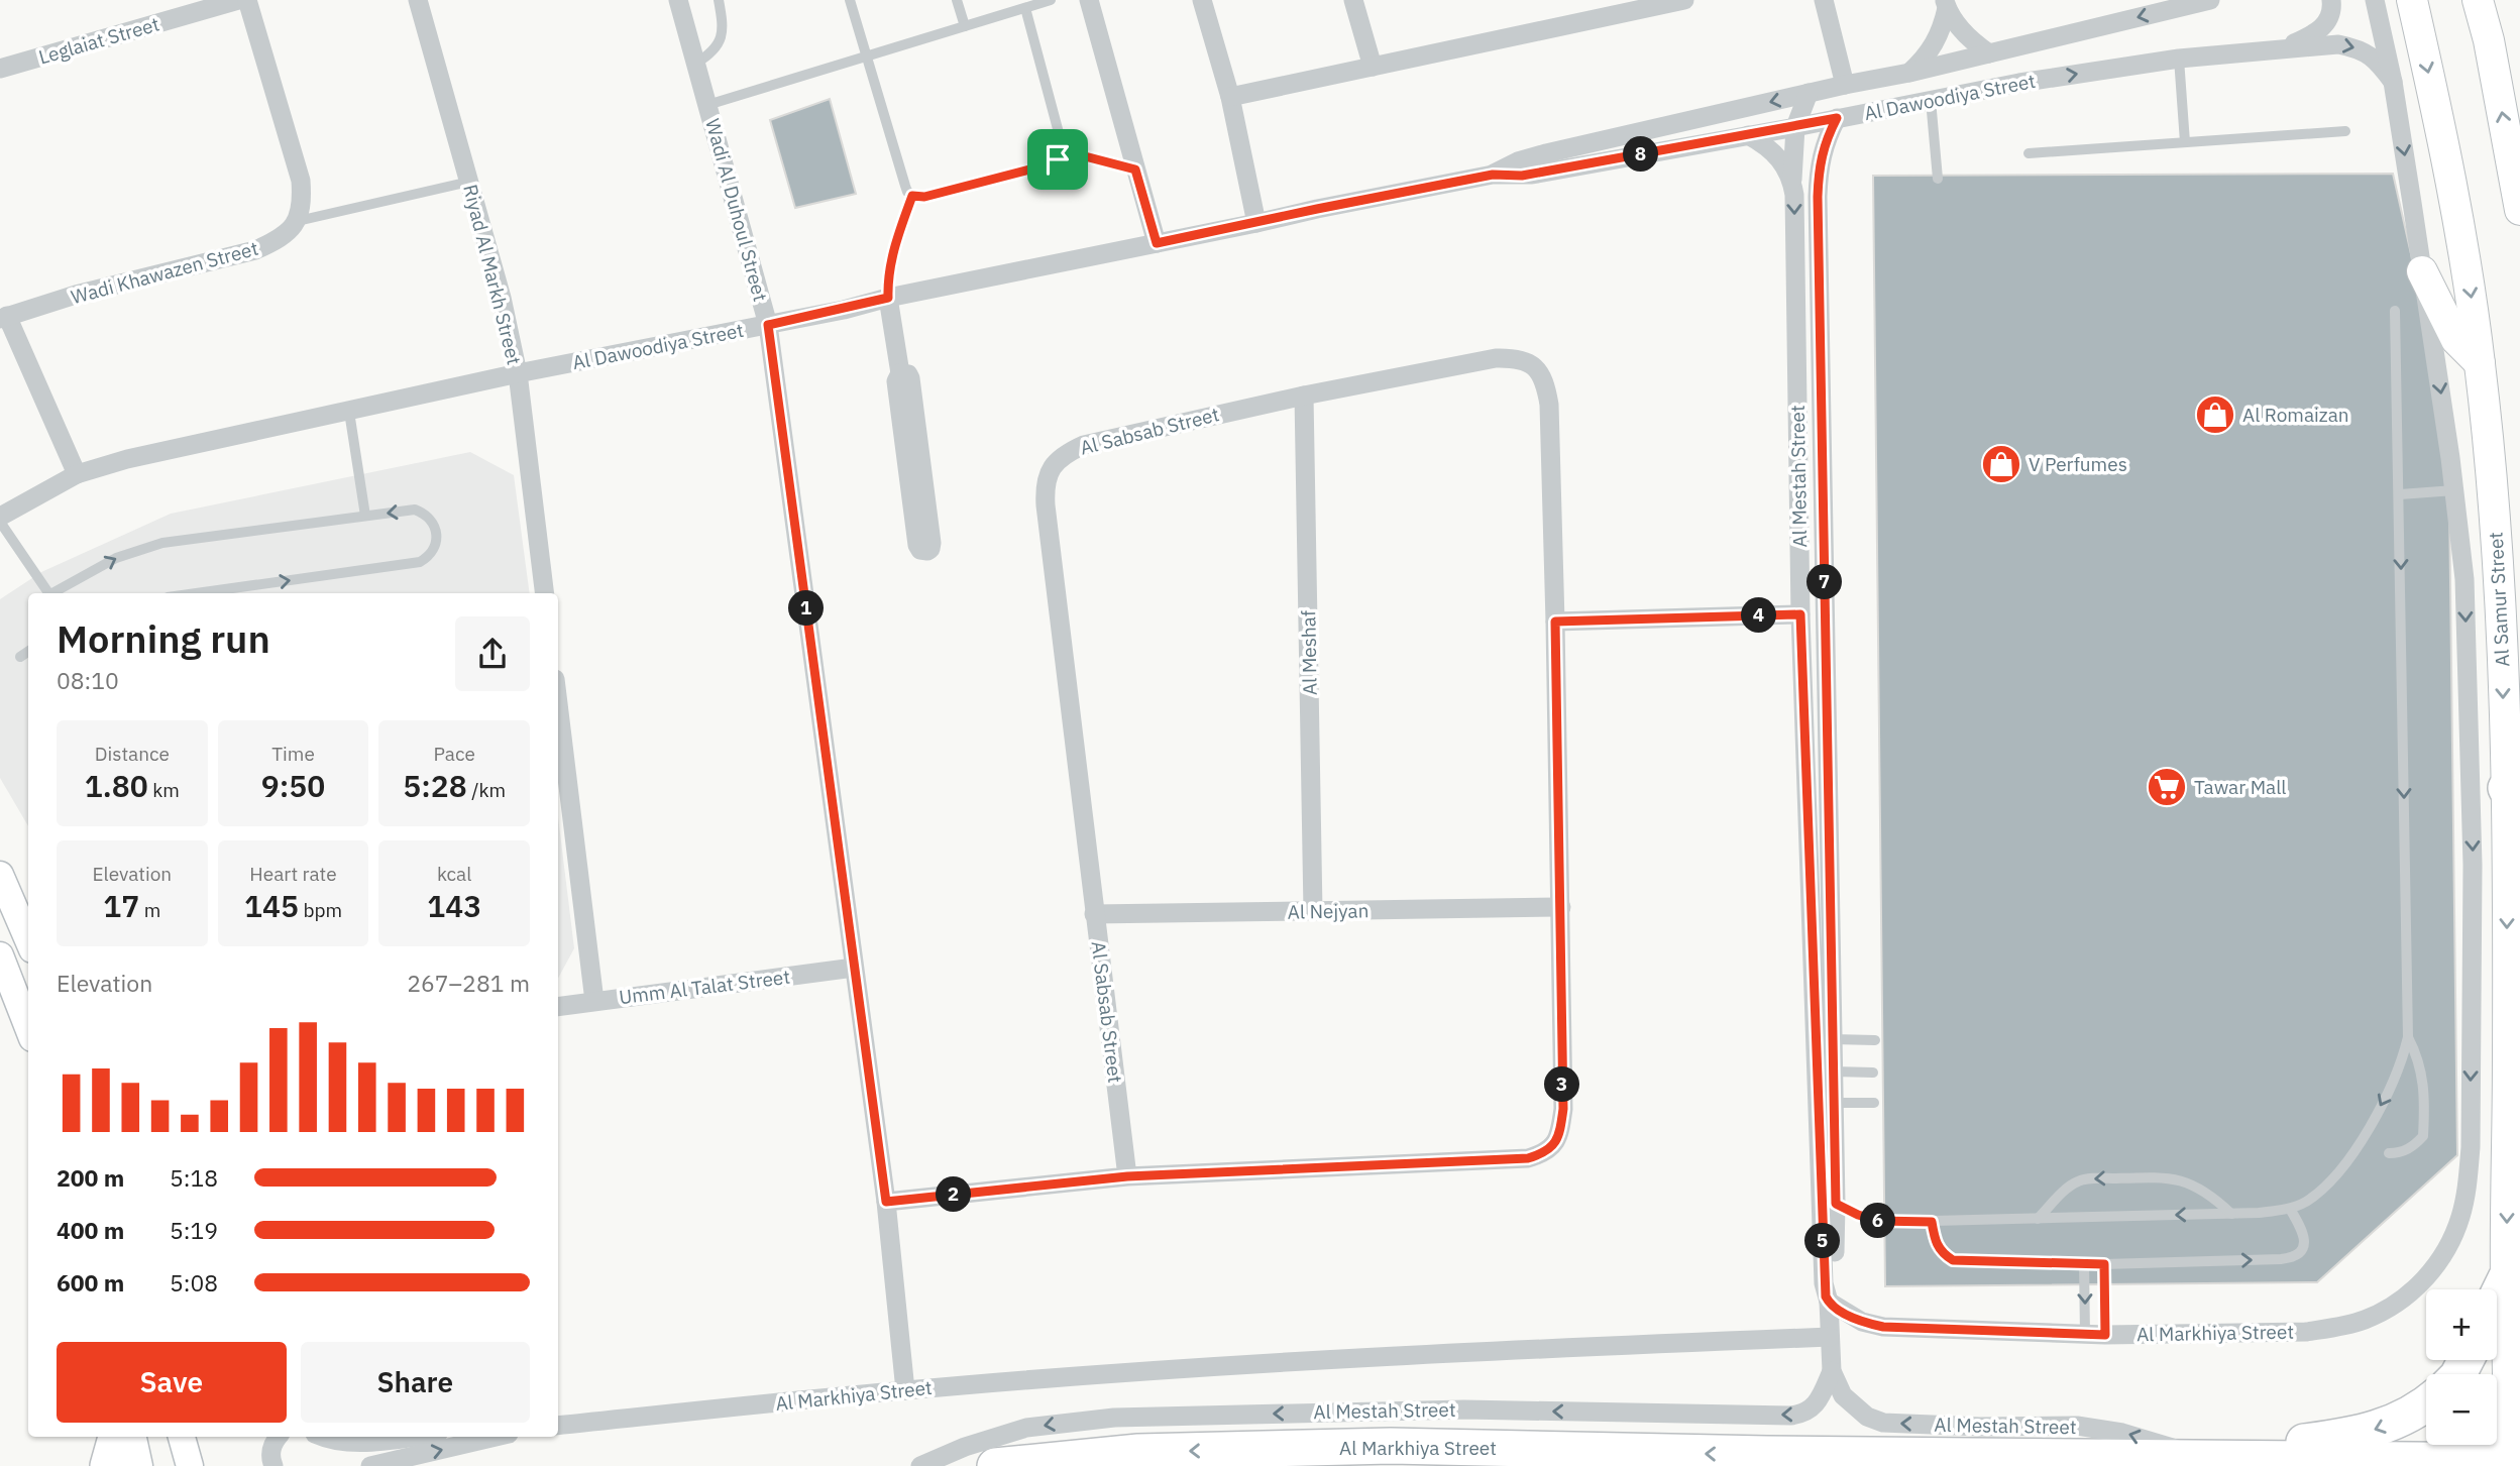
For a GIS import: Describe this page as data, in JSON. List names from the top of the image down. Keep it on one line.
{"streets":{"highway":["Al Markhiya Street"],"main road":["Al Samur Street"],"street":["Leglaiat Street","Al Dawoodiya Street","Wadi Al Duhoul Street","Wadi Khawazen Street","Riyad Al Markh Street","Al Sabsab Street","Al Mestah Street","Al Meshaf","Al Nejyan","Umm Al Talat Street"]},"crossings":[["Al Dawoodiya Street","Wadi Al Duhoul Street"],["Al Dawoodiya Street","Wadi Khawazen Street"],["Al Dawoodiya Street","Riyad Al Markh Street"],["Al Dawoodiya Street","Al Mestah Street"],["Al Dawoodiya Street","Al Samur Street"],["Wadi Al Duhoul Street","Al Sabsab Street"],["Wadi Al Duhoul Street","Umm Al Talat Street"],["Wadi Al Duhoul Street","Al Markhiya Street"],["Al Sabsab Street","Al Meshaf"],["Al Sabsab Street","Al Nejyan"],["Al Mestah Street","Al Markhiya Street"],["Al Samur Street","Al Markhiya Street"],["Al Meshaf","Al Nejyan"]],"one_way":["Al Samur Street"],"places":{"shop":["Al Romaizan","V Perfumes"],"supermarket":["Tawar Mall"]},"page":{"pins":["8","7","1","4","3","2","6","5"],"heading":["Morning run","08:10"],"stats":[["Distance","1.80 km"],["Time","9:50"],["Pace","5:28 /km"],["Elevation","17 m"],["Heart rate","145 bpm"],["kcal","143"]],"chart":["Elevation","267–281 m"],"list":[{"name":"200 m","note":"5:18"},{"name":"400 m","note":"5:19"},{"name":"600 m","note":"5:08"}],"map_buttons":["+","−"],"buttons":["Save","Share"]}}
